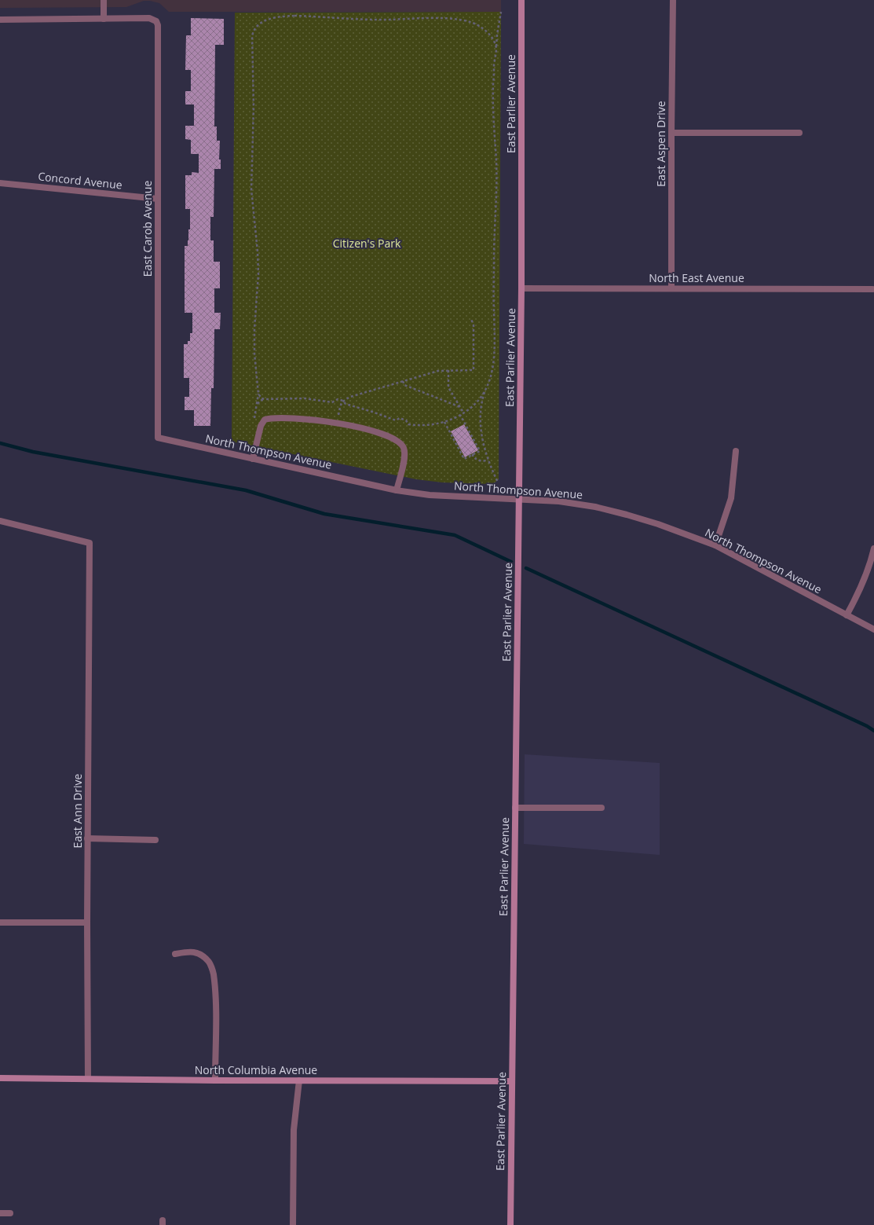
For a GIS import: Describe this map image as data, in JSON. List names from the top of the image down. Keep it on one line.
{"streets":{"street":["East Parlier Avenue","East Aspen Drive","Concord Avenue","East Carob Avenue","North East Avenue","North Thompson Avenue","East Ann Drive","North Columbia Avenue"]},"crossings":[["East Parlier Avenue","North East Avenue"],["East Parlier Avenue","North Thompson Avenue"],["East Parlier Avenue","North Columbia Avenue"],["East Aspen Drive","North East Avenue"],["Concord Avenue","East Carob Avenue"],["East Carob Avenue","North Thompson Avenue"],["East Ann Drive","North Columbia Avenue"]],"parks":["Citizen's Park"]}
